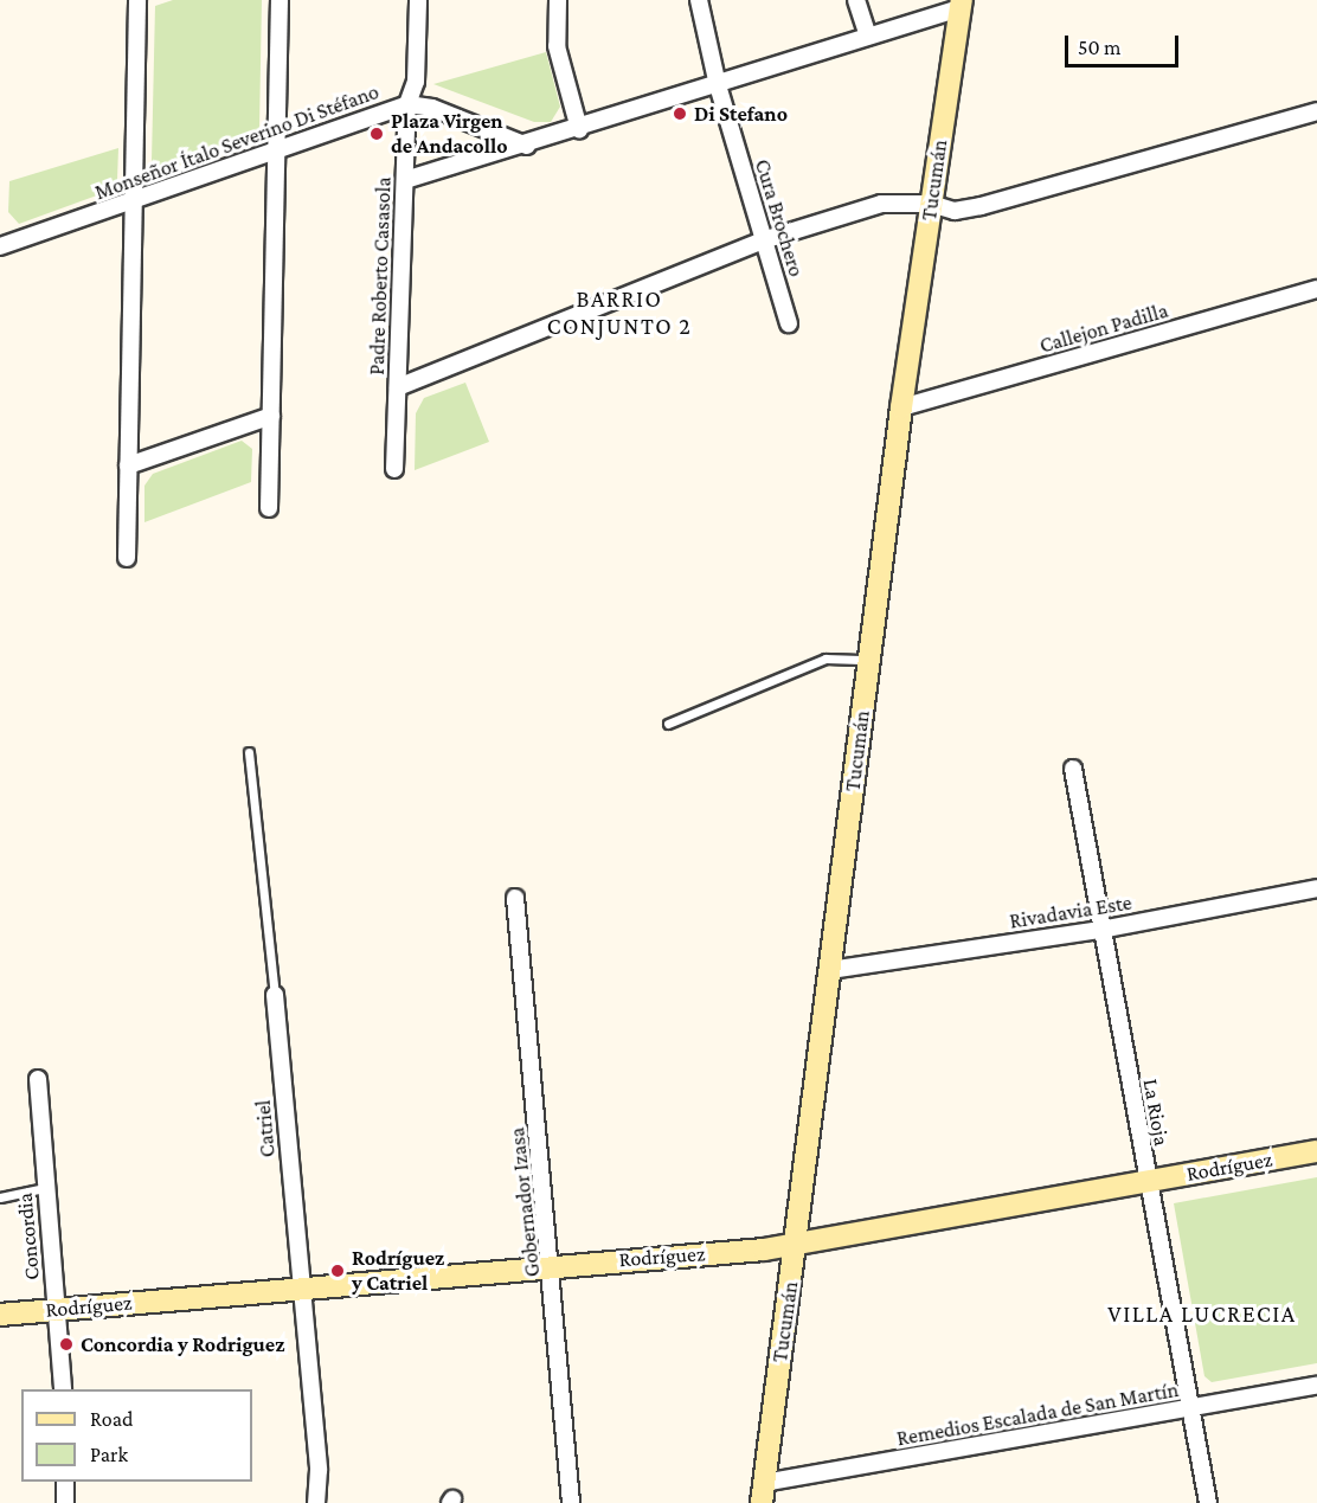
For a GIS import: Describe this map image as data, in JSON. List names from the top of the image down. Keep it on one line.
{"streets":{"main road":["Tucumán","Rodríguez"],"street":["Monseñor Ítalo Severino Di Stéfano","Cura Brochero","Padre Roberto Casasola","Callejon Padilla","Rivadavia Este","La Rioja","Catriel","Gobernador Izasa","Concordia","Remedios Escalada de San Martín"]},"crossings":[["Monseñor Ítalo Severino Di Stéfano","Padre Roberto Casasola"],["Tucumán","Callejon Padilla"],["Tucumán","Rivadavia Este"],["Tucumán","Rodríguez"],["Tucumán","Remedios Escalada de San Martín"],["Rivadavia Este","La Rioja"],["La Rioja","Rodríguez"],["La Rioja","Remedios Escalada de San Martín"],["Catriel","Rodríguez"],["Rodríguez","Gobernador Izasa"],["Rodríguez","Concordia"]],"districts":["BARRIO CONJUNTO 2","VILLA LUCRECIA"],"places":["Di Stefano","Plaza Virgen de Andacollo","Rodríguez y Catriel","Concordia y Rodriguez"],"legend":["Road","Park"],"scale_bar":"50 m"}
